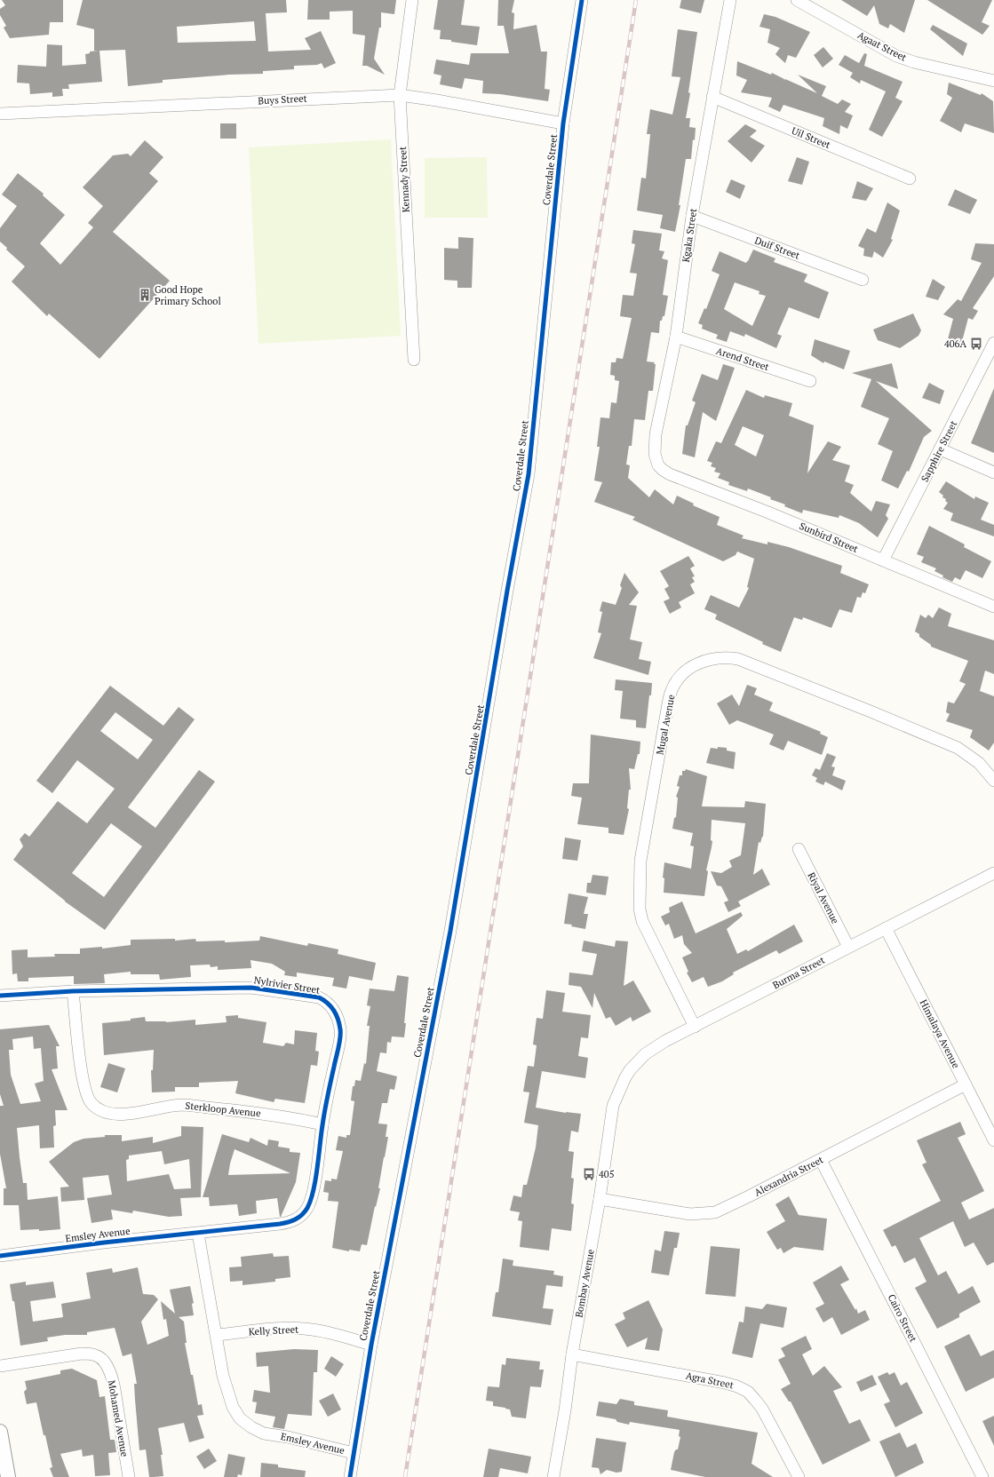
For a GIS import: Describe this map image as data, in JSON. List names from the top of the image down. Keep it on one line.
{"streets":{"street":["Agaat Street","Buys Street","Uil Street","Coverdale Street","Kennady Street","Kgaka Street","Duif Street","Arend Street","Sapphire Street","Sunbird Street","Mugal Avenue","Riyal Avenue","Burma Street","Nylrivier Street","Himalaya Avenue","Sterkloop Avenue","Alexandria Street","Emsley Avenue","Bombay Avenue","Cairo Street","Kelly Street","Agra Street","Mohamed Avenue"]},"crossings":[["Buys Street","Coverdale Street"],["Buys Street","Kennady Street"],["Uil Street","Kgaka Street"],["Coverdale Street","Emsley Avenue"],["Coverdale Street","Kelly Street"],["Kgaka Street","Duif Street"],["Kgaka Street","Arend Street"],["Kgaka Street","Sunbird Street"],["Sapphire Street","Sunbird Street"],["Mugal Avenue","Burma Street"],["Riyal Avenue","Burma Street"],["Burma Street","Himalaya Avenue"],["Burma Street","Bombay Avenue"],["Nylrivier Street","Sterkloop Avenue"],["Nylrivier Street","Emsley Avenue"],["Himalaya Avenue","Alexandria Street"],["Alexandria Street","Bombay Avenue"],["Alexandria Street","Cairo Street"],["Emsley Avenue","Kelly Street"],["Bombay Avenue","Agra Street"]],"places":{"building":["Good Hope Primary School"],"bus stop":["406A","405"]}}
